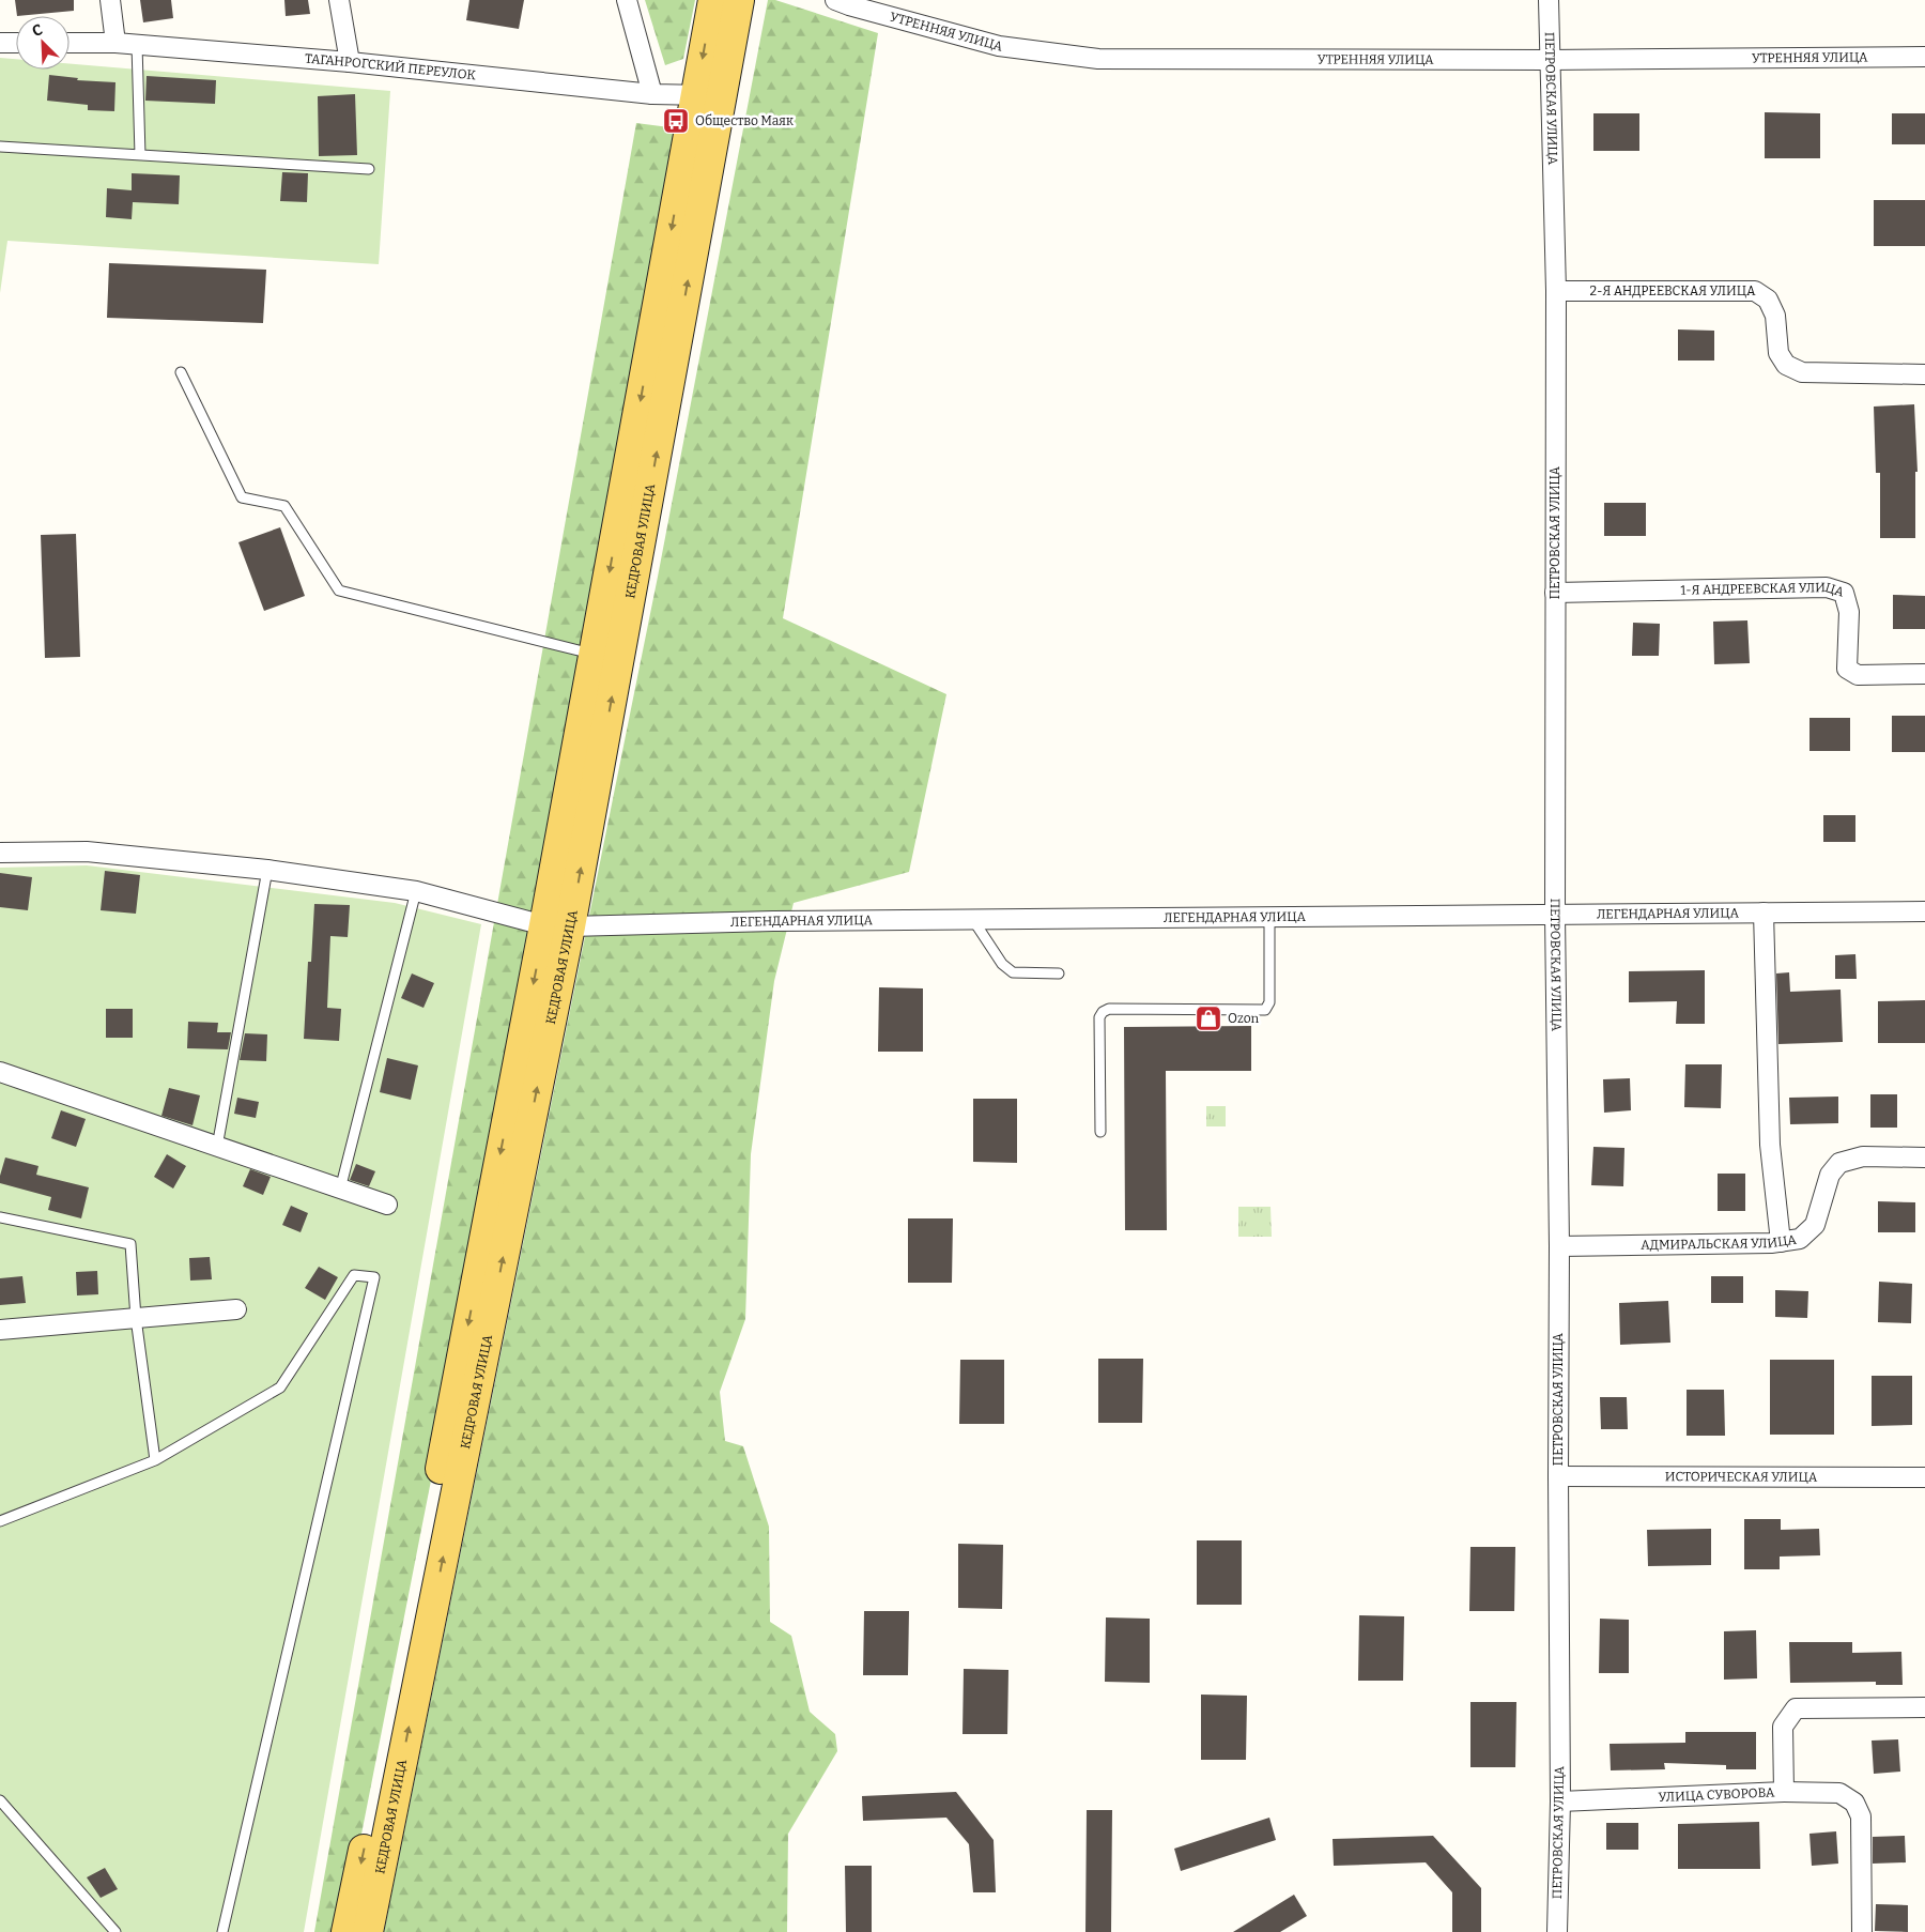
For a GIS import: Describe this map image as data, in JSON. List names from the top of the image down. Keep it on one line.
{"streets":{"main road":["КЕДРОВАЯ УЛИЦА"],"street":["УТРЕННЯЯ УЛИЦА","ТАГАНРОГСКИЙ ПЕРЕУЛОК","ПЕТРОВСКАЯ УЛИЦА","2-Я АНДРЕЕВСКАЯ УЛИЦА","1-Я АНДРЕЕВСКАЯ УЛИЦА","ЛЕГЕНДАРНАЯ УЛИЦА","АДМИРАЛЬСКАЯ УЛИЦА","ИСТОРИЧЕСКАЯ УЛИЦА","УЛИЦА СУВОРОВА"]},"crossings":[["УТРЕННЯЯ УЛИЦА","ПЕТРОВСКАЯ УЛИЦА"],["ТАГАНРОГСКИЙ ПЕРЕУЛОК","КЕДРОВАЯ УЛИЦА"],["ПЕТРОВСКАЯ УЛИЦА","2-Я АНДРЕЕВСКАЯ УЛИЦА"],["ПЕТРОВСКАЯ УЛИЦА","1-Я АНДРЕЕВСКАЯ УЛИЦА"],["ПЕТРОВСКАЯ УЛИЦА","ЛЕГЕНДАРНАЯ УЛИЦА"],["ПЕТРОВСКАЯ УЛИЦА","АДМИРАЛЬСКАЯ УЛИЦА"],["ПЕТРОВСКАЯ УЛИЦА","ИСТОРИЧЕСКАЯ УЛИЦА"],["ПЕТРОВСКАЯ УЛИЦА","УЛИЦА СУВОРОВА"],["КЕДРОВАЯ УЛИЦА","ЛЕГЕНДАРНАЯ УЛИЦА"]],"places":{"bus stop":["Общество Маяк"],"shop":["Ozon"]},"north":"top left"}
